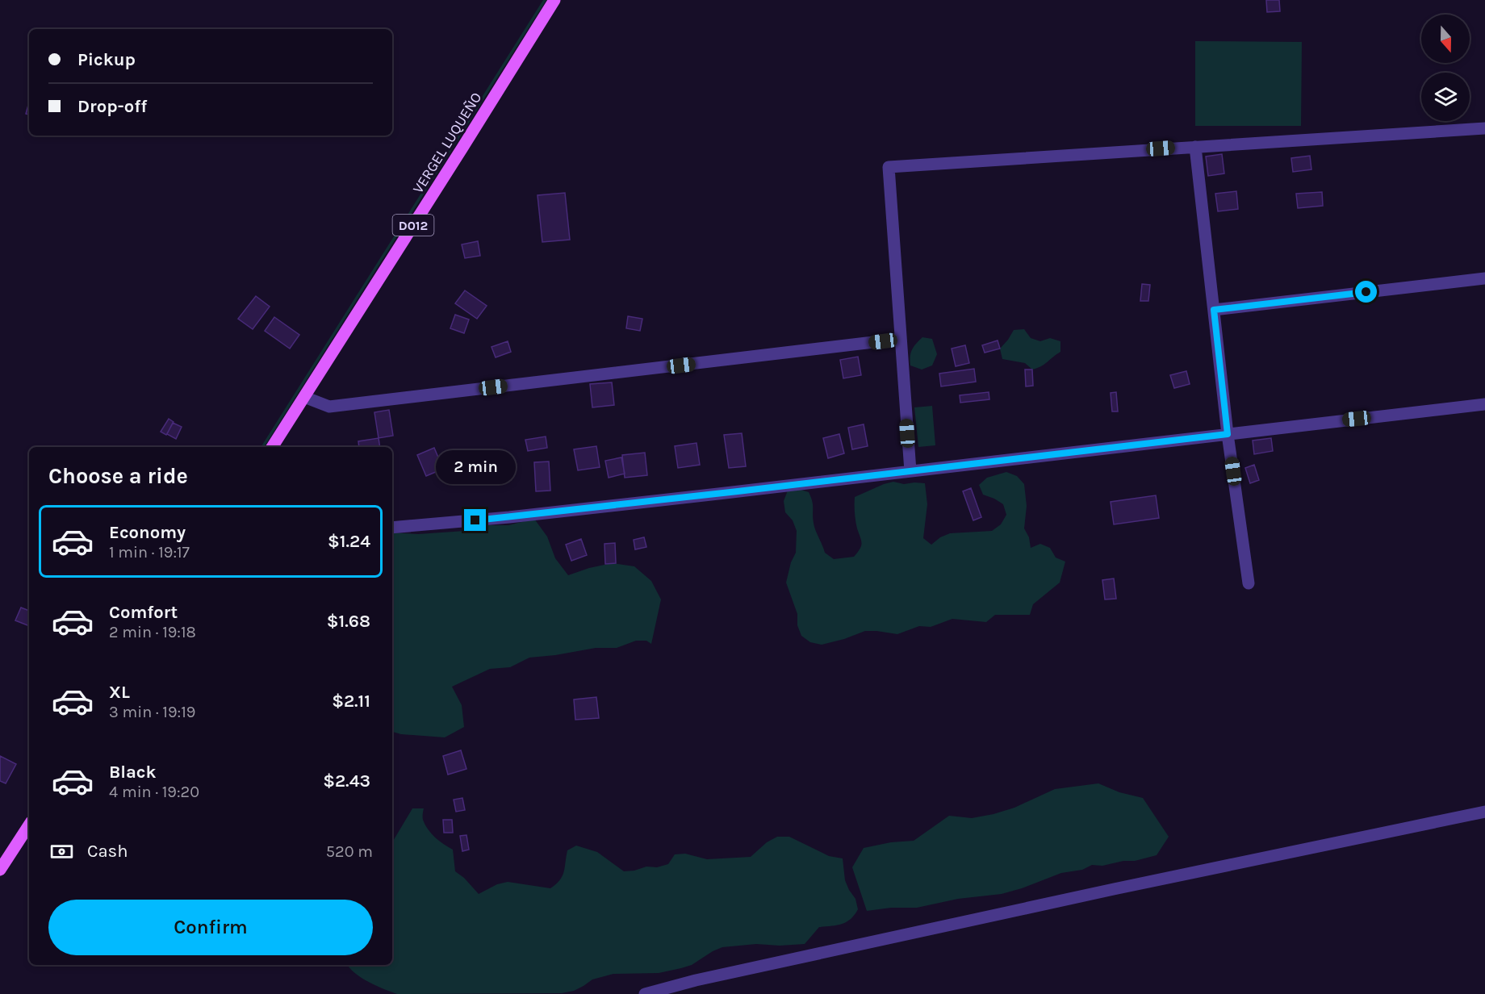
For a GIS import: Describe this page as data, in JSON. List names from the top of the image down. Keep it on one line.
{"streets":{"main road":["VERGEL LUQUEÑO","D012"]},"north":"bottom","page":{"banner":["Pickup","Drop-off"],"heading":"Choose a ride","bubble":"2 min","list":[{"name":"Economy","note":"1 min · 19:17","value":"$1.24"},{"name":"Comfort","note":"2 min · 19:18","value":"$1.68"},{"name":"XL","note":"3 min · 19:19","value":"$2.11"},{"name":"Black","note":"4 min · 19:20","value":"$2.43"}],"pay":["Cash","520 m"],"buttons":"Confirm"}}
